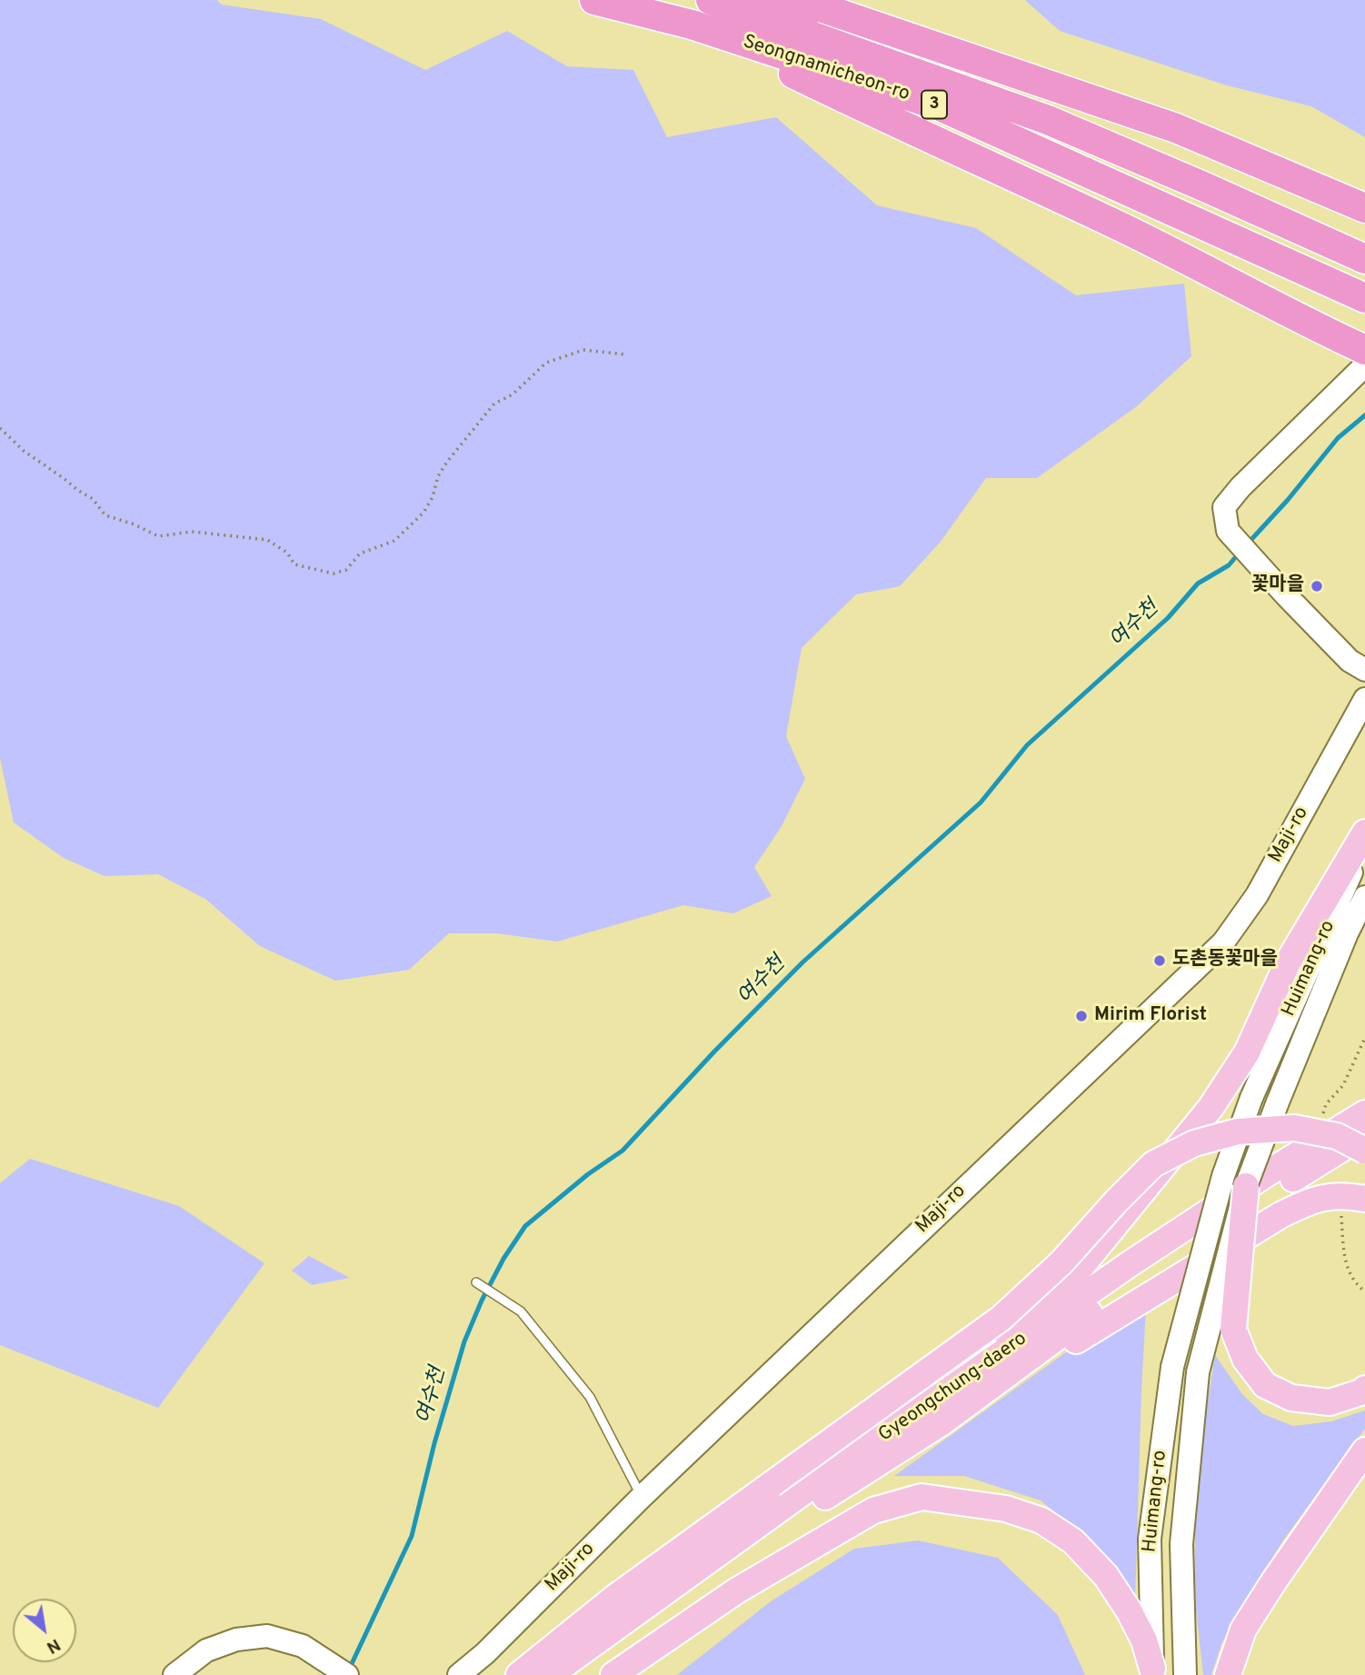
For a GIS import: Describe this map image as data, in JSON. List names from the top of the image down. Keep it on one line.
{"streets":{"highway":["Seongnamicheon-ro","3"],"main road":["Maji-ro","Huimang-ro","Gyeongchung-daero"]},"water":["여수천"],"places":["꽃마을","도촌동꽃마을","Mirim Florist"],"north":"bottom right"}
